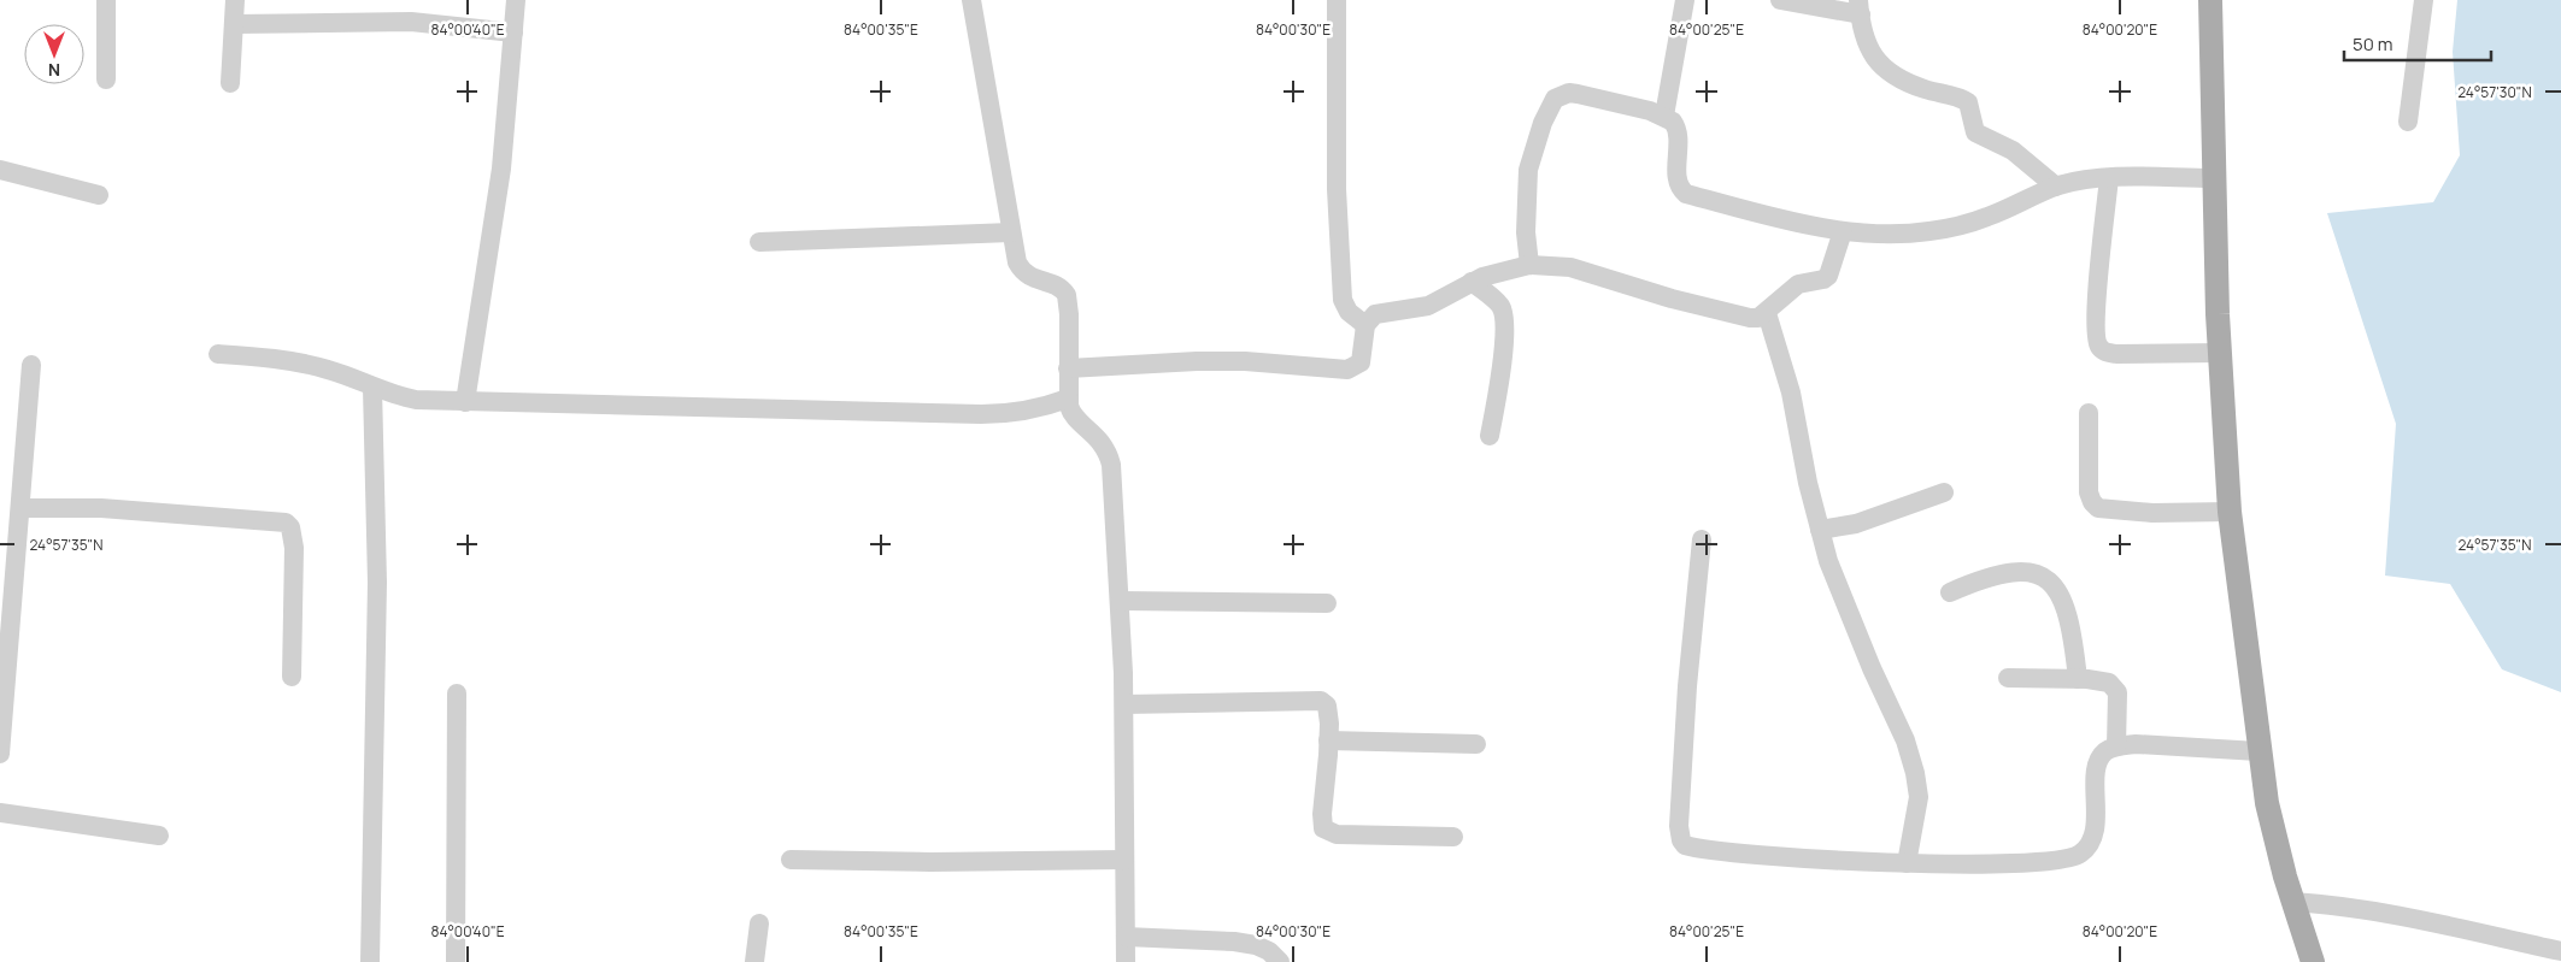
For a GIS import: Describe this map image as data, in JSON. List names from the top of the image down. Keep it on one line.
{"scale_bar":"50 m","north":"bottom","coordinates":["84°00'40\"E","84°00'35\"E","84°00'30\"E","84°00'25\"E","84°00'20\"E","24°57'30\"N","24°57'35\"N"]}
